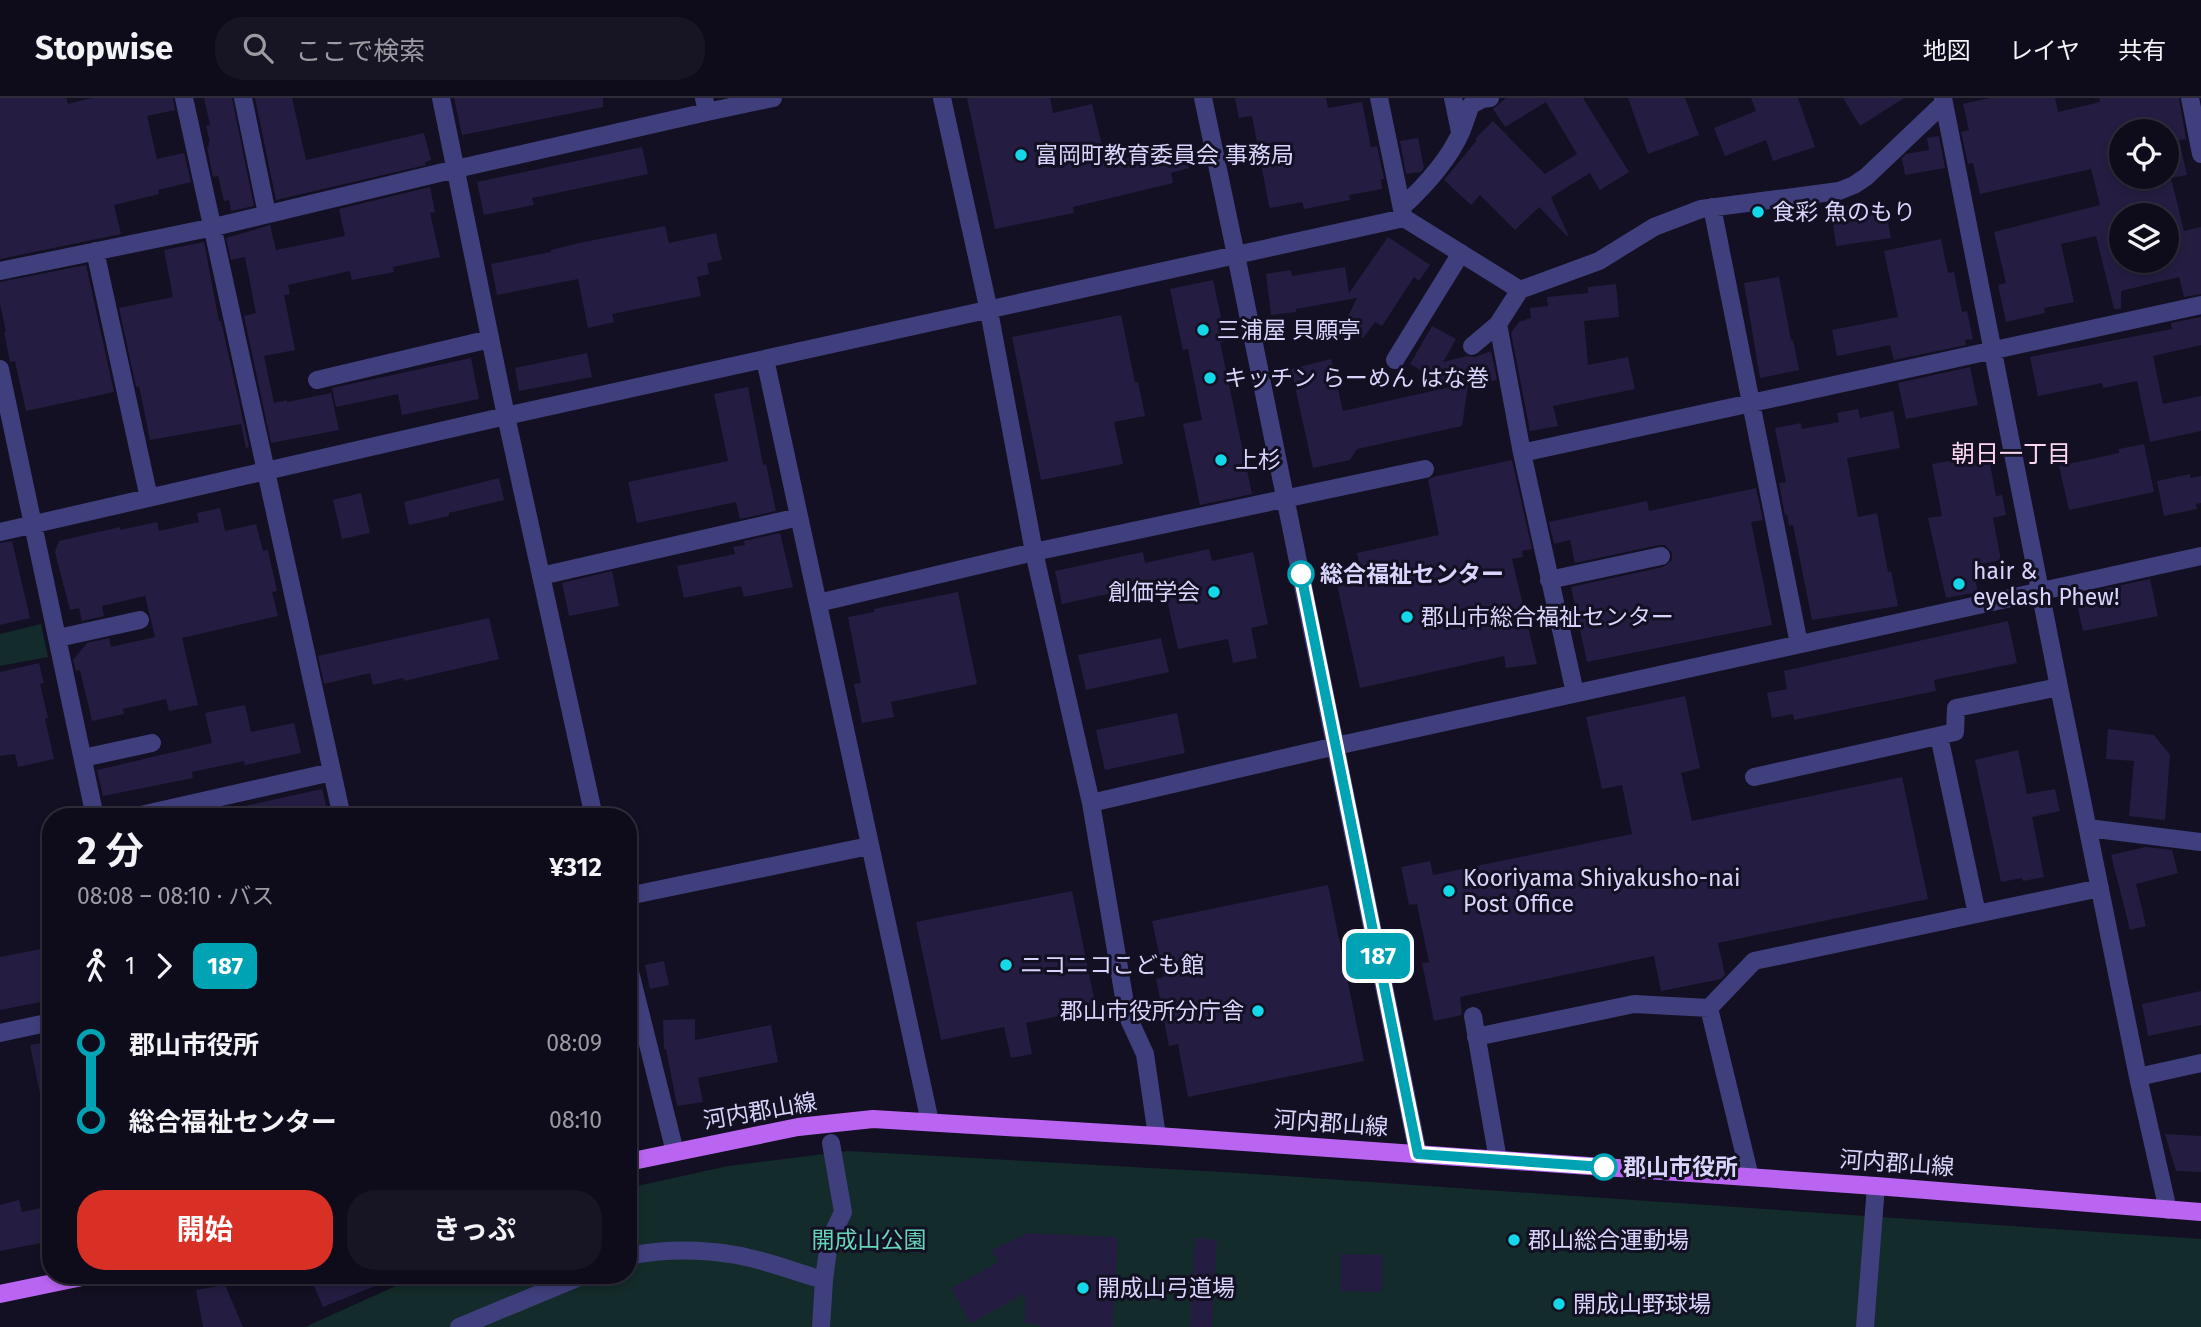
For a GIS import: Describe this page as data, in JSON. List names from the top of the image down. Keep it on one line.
{"streets":{"main road":["河内郡山線"]},"districts":["朝日一丁目"],"parks":["開成山公園"],"places":["富岡町教育委員会 事務局","食彩 魚のもり","三浦屋 貝願亭","キッチン らーめん はな巻","上杉","総合福祉センター","hair & eyelash Phew!","創価学会","郡山市総合福祉センター","Kooriyama Shiyakusho-nai Post Office","ニコニコこども館","郡山市役所分庁舎","郡山市役所","郡山総合運動場","開成山弓道場","開成山野球場"],"lines":["bus line 187"],"page":{"header":"Stopwise","search":"ここで検索","nav":["地図","レイヤ","共有"],"on_map":"187","heading":["2 分","08:08 – 08:10 · バス","¥312"],"legs":["1","187"],"list":[{"name":"郡山市役所","value":"08:09"},{"name":"総合福祉センター","value":"08:10"}],"buttons":["開始","きっぷ"]}}
